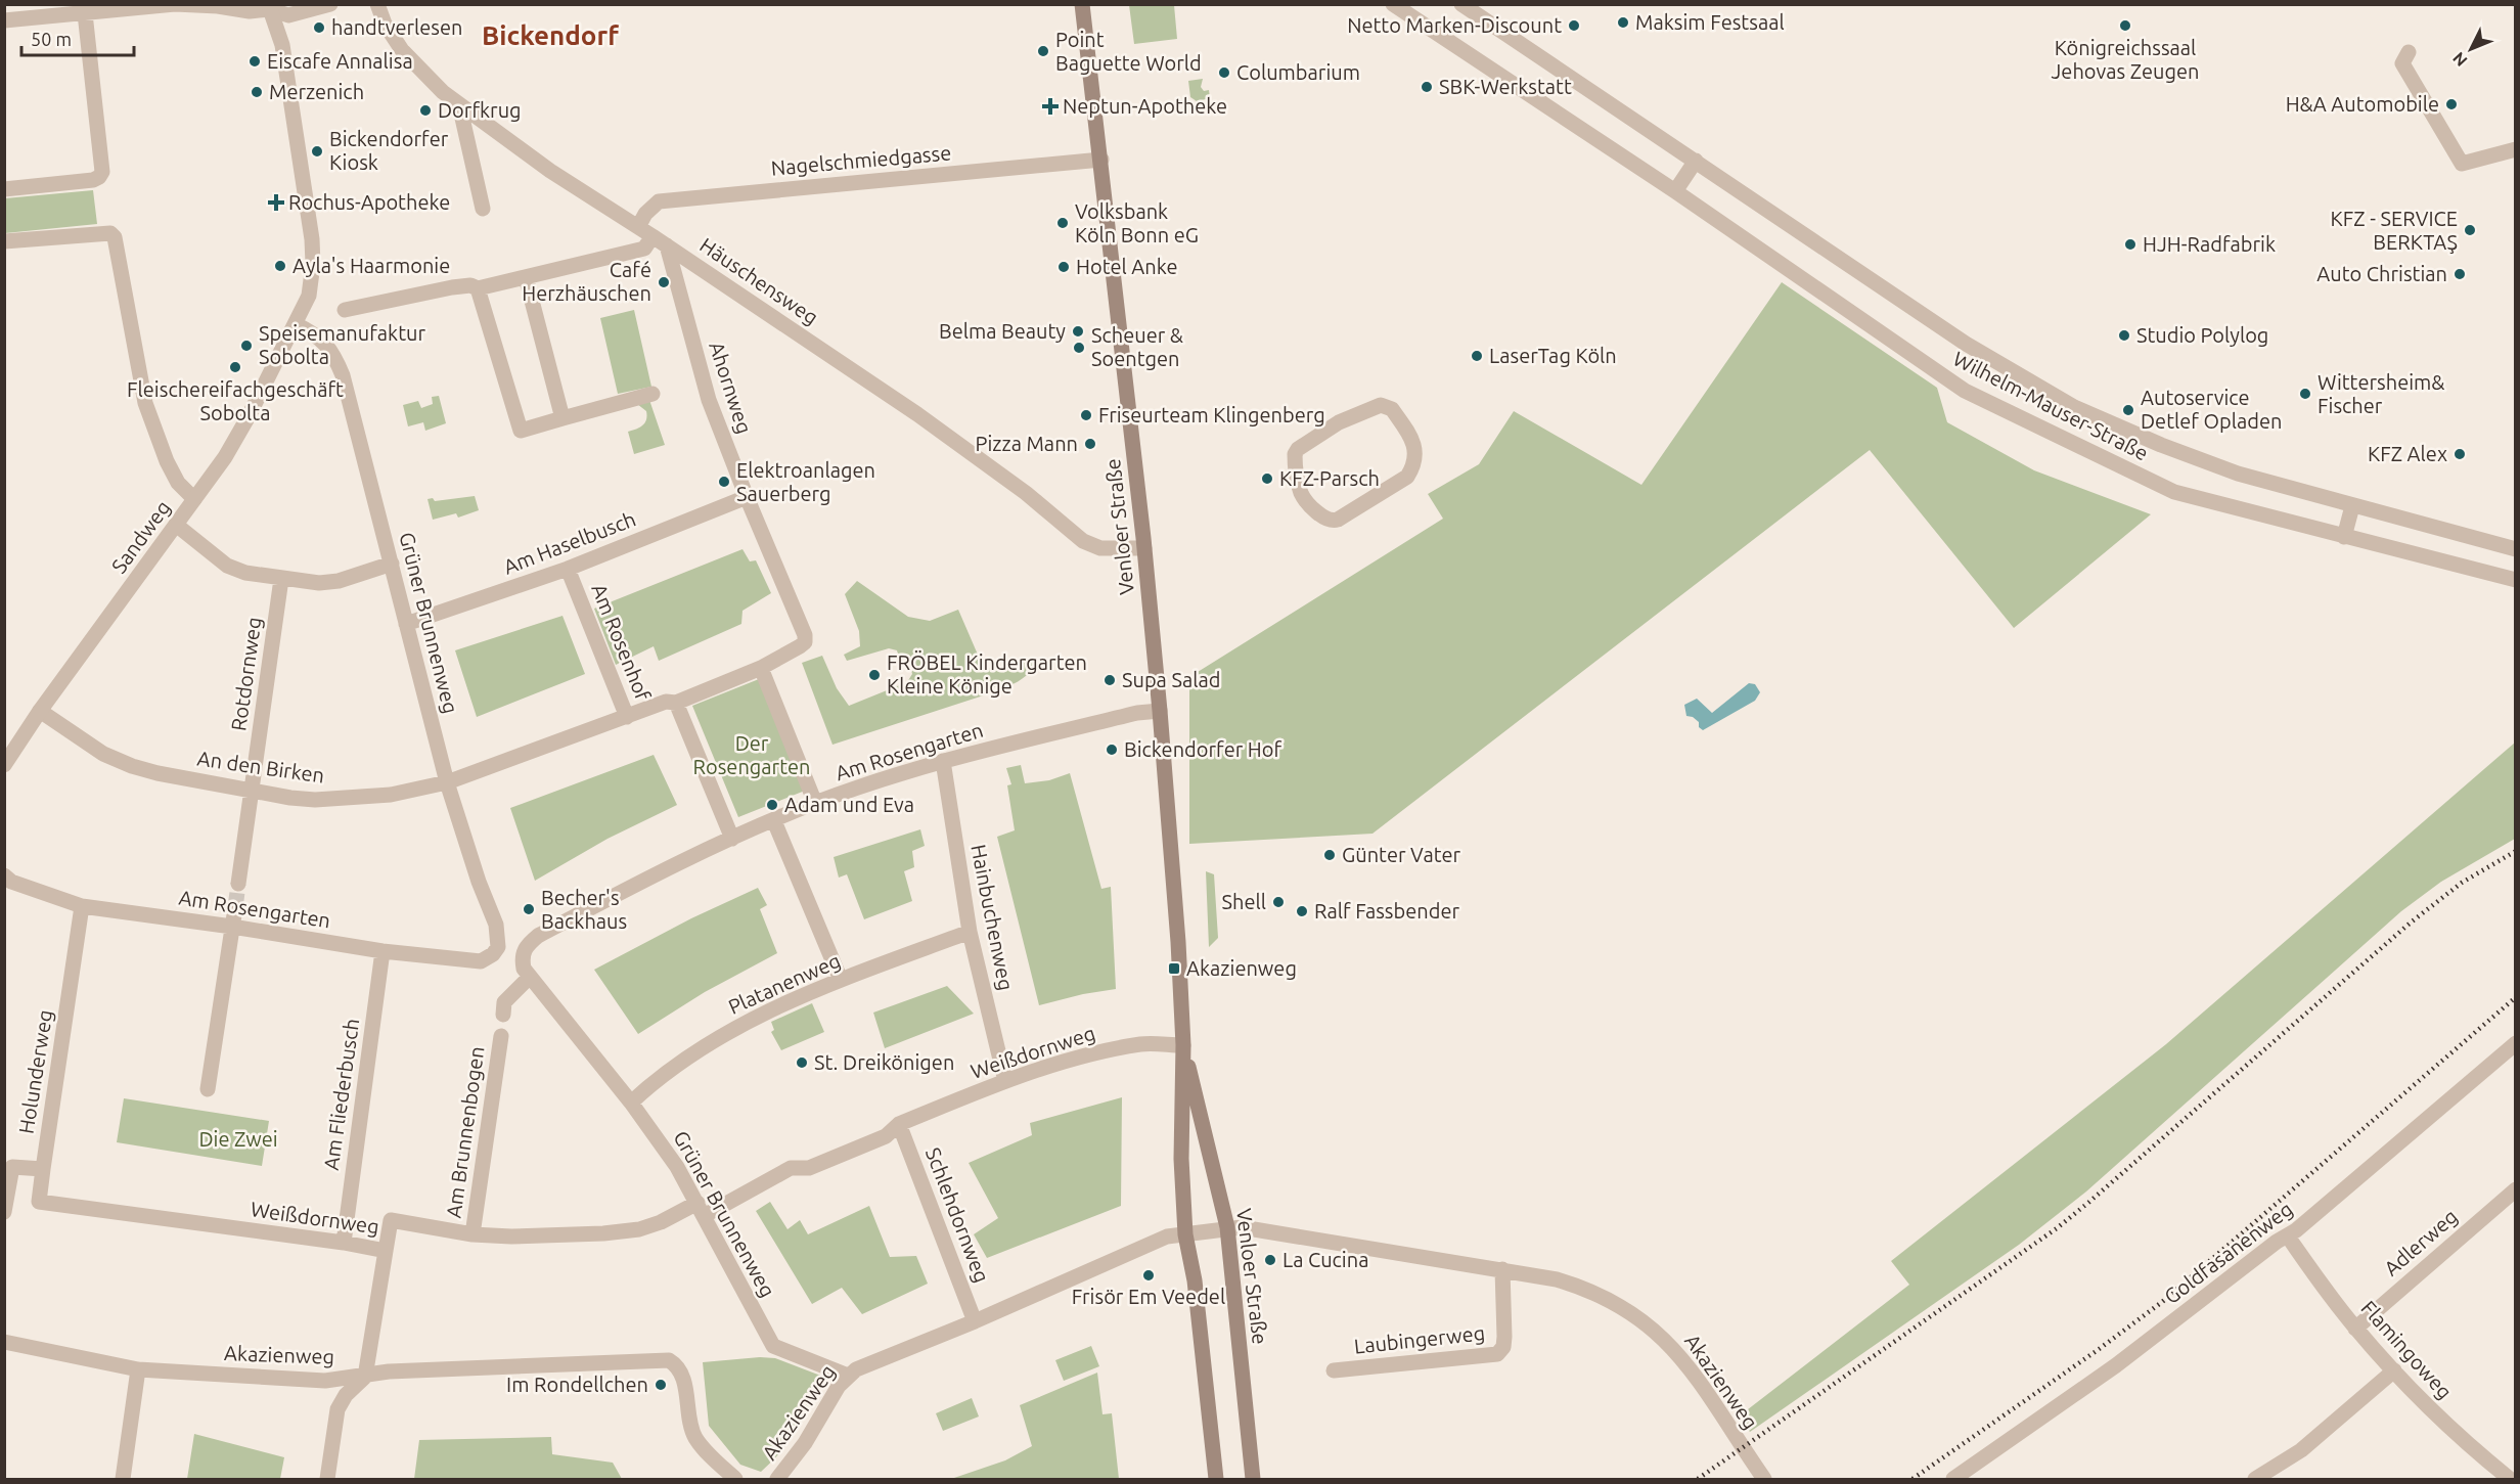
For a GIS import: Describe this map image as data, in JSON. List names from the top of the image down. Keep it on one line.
{"streets":{"main road":["Venloer Straße"],"street":["Nagelschmiedgasse","Häuschensweg","Ahornweg","Wilhelm-Mauser-Straße","Sandweg","Am Haselbusch","Grüner Brunnenweg","Am Rosenhof","Rotdornweg","Am Rosengarten","An den Birken","Hainbuchenweg","Platanenweg","Weißdornweg","Holunderweg","Am Fliederbusch","Am Brunnenbogen","Schlehdornweg","Adlerweg","Goldfasanenweg","Laubingerweg","Flamingoweg","Akazienweg"]},"crossings":[["Nagelschmiedgasse","Häuschensweg"],["Nagelschmiedgasse","Venloer Straße"],["Häuschensweg","Ahornweg"],["Häuschensweg","Venloer Straße"],["Ahornweg","Am Haselbusch"],["Ahornweg","Am Rosenhof"],["Venloer Straße","Am Rosengarten"],["Venloer Straße","Weißdornweg"],["Venloer Straße","Akazienweg"],["Sandweg","Grüner Brunnenweg"],["Sandweg","An den Birken"],["Am Haselbusch","Grüner Brunnenweg"],["Am Haselbusch","Am Rosenhof"],["Grüner Brunnenweg","Am Rosengarten"],["Grüner Brunnenweg","An den Birken"],["Grüner Brunnenweg","Platanenweg"],["Grüner Brunnenweg","Weißdornweg"],["Grüner Brunnenweg","Akazienweg"],["Am Rosenhof","Am Rosengarten"],["Am Rosenhof","An den Birken"],["Rotdornweg","An den Birken"],["Am Rosengarten","Hainbuchenweg"],["Am Rosengarten","Holunderweg"],["Am Rosengarten","Am Fliederbusch"],["Hainbuchenweg","Platanenweg"],["Hainbuchenweg","Weißdornweg"],["Weißdornweg","Holunderweg"],["Weißdornweg","Am Fliederbusch"],["Weißdornweg","Am Brunnenbogen"],["Weißdornweg","Schlehdornweg"],["Schlehdornweg","Akazienweg"],["Adlerweg","Flamingoweg"],["Goldfasanenweg","Flamingoweg"],["Laubingerweg","Akazienweg"]],"districts":["Bickendorf"],"parks":["Der Rosengarten","Die Zwei"],"places":{"other":["Maksim Festsaal","Netto Marken-Discount","Königreichssaal Jehovas Zeugen","handtverlesen","Point Baguette World","Eiscafe Annalisa","Columbarium","SBK-Werkstatt","Merzenich","H&A Automobile","Dorfkrug","Bickendorfer Kiosk","Volksbank Köln Bonn eG","KFZ - SERVICE BERKTAŞ","HJH-Radfabrik","Ayla's Haarmonie","Hotel Anke","Auto Christian","Café Herzhäuschen","Belma Beauty","Studio Polylog","Speisemanufaktur Sobolta","Scheuer & Soentgen","LaserTag Köln","Fleischereifachgeschäft Sobolta","Wittersheim& Fischer","Autoservice Detlef Opladen","Friseurteam Klingenberg","Pizza Mann","KFZ Alex","KFZ-Parsch","Elektroanlagen Sauerberg","FRÖBEL Kindergarten Kleine Könige","Supa Salad","Bickendorfer Hof","Adam und Eva","Günter Vater","Shell","Becher's Backhaus","Ralf Fassbender","St. Dreikönigen","La Cucina","Frisör Em Veedel","Im Rondellchen"],"health":["Neptun-Apotheke","Rochus-Apotheke"],"transit":["Akazienweg"]},"scale_bar":"50 m","north":"bottom left"}
